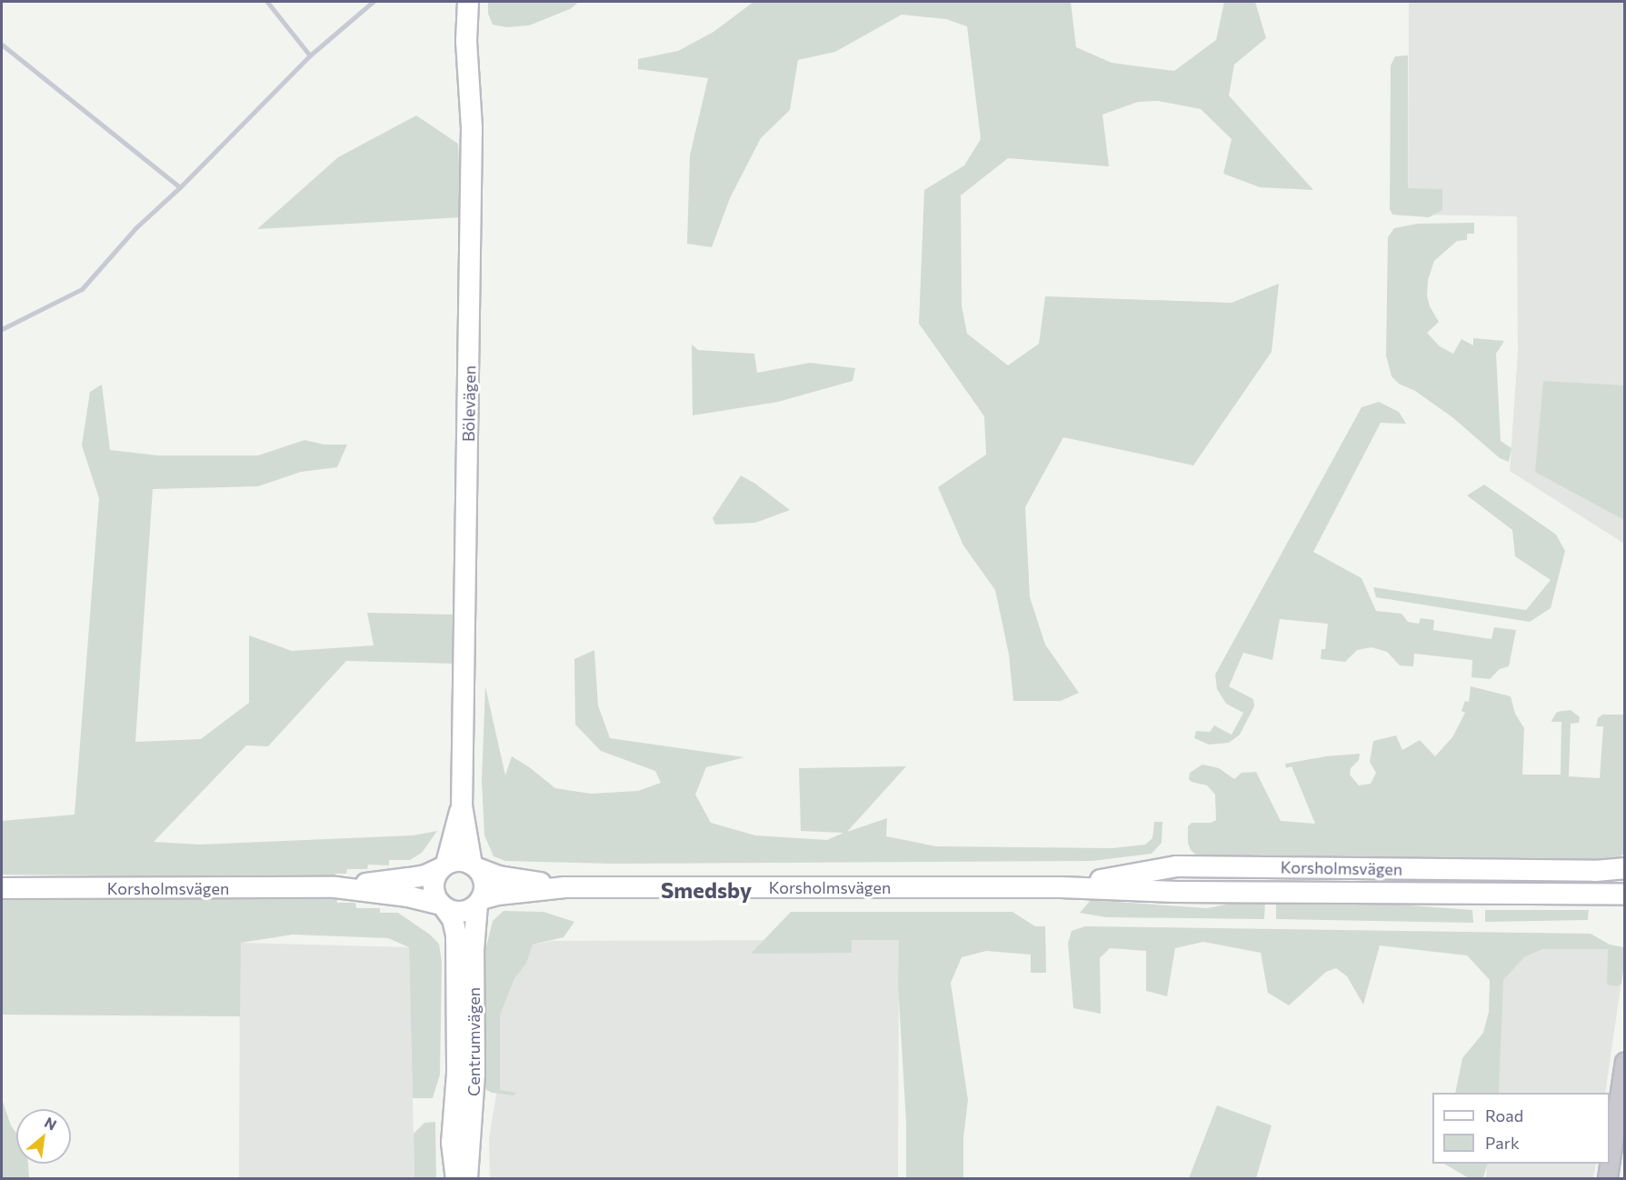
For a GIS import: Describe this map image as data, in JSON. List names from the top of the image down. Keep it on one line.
{"streets":{"main road":["Bölevägen","Korsholmsvägen","Centrumvägen"]},"crossings":[["Bölevägen","Korsholmsvägen"],["Bölevägen","Centrumvägen"],["Korsholmsvägen","Centrumvägen"]],"districts":["Smedsby"],"legend":["Road","Park"],"north":"top right"}
